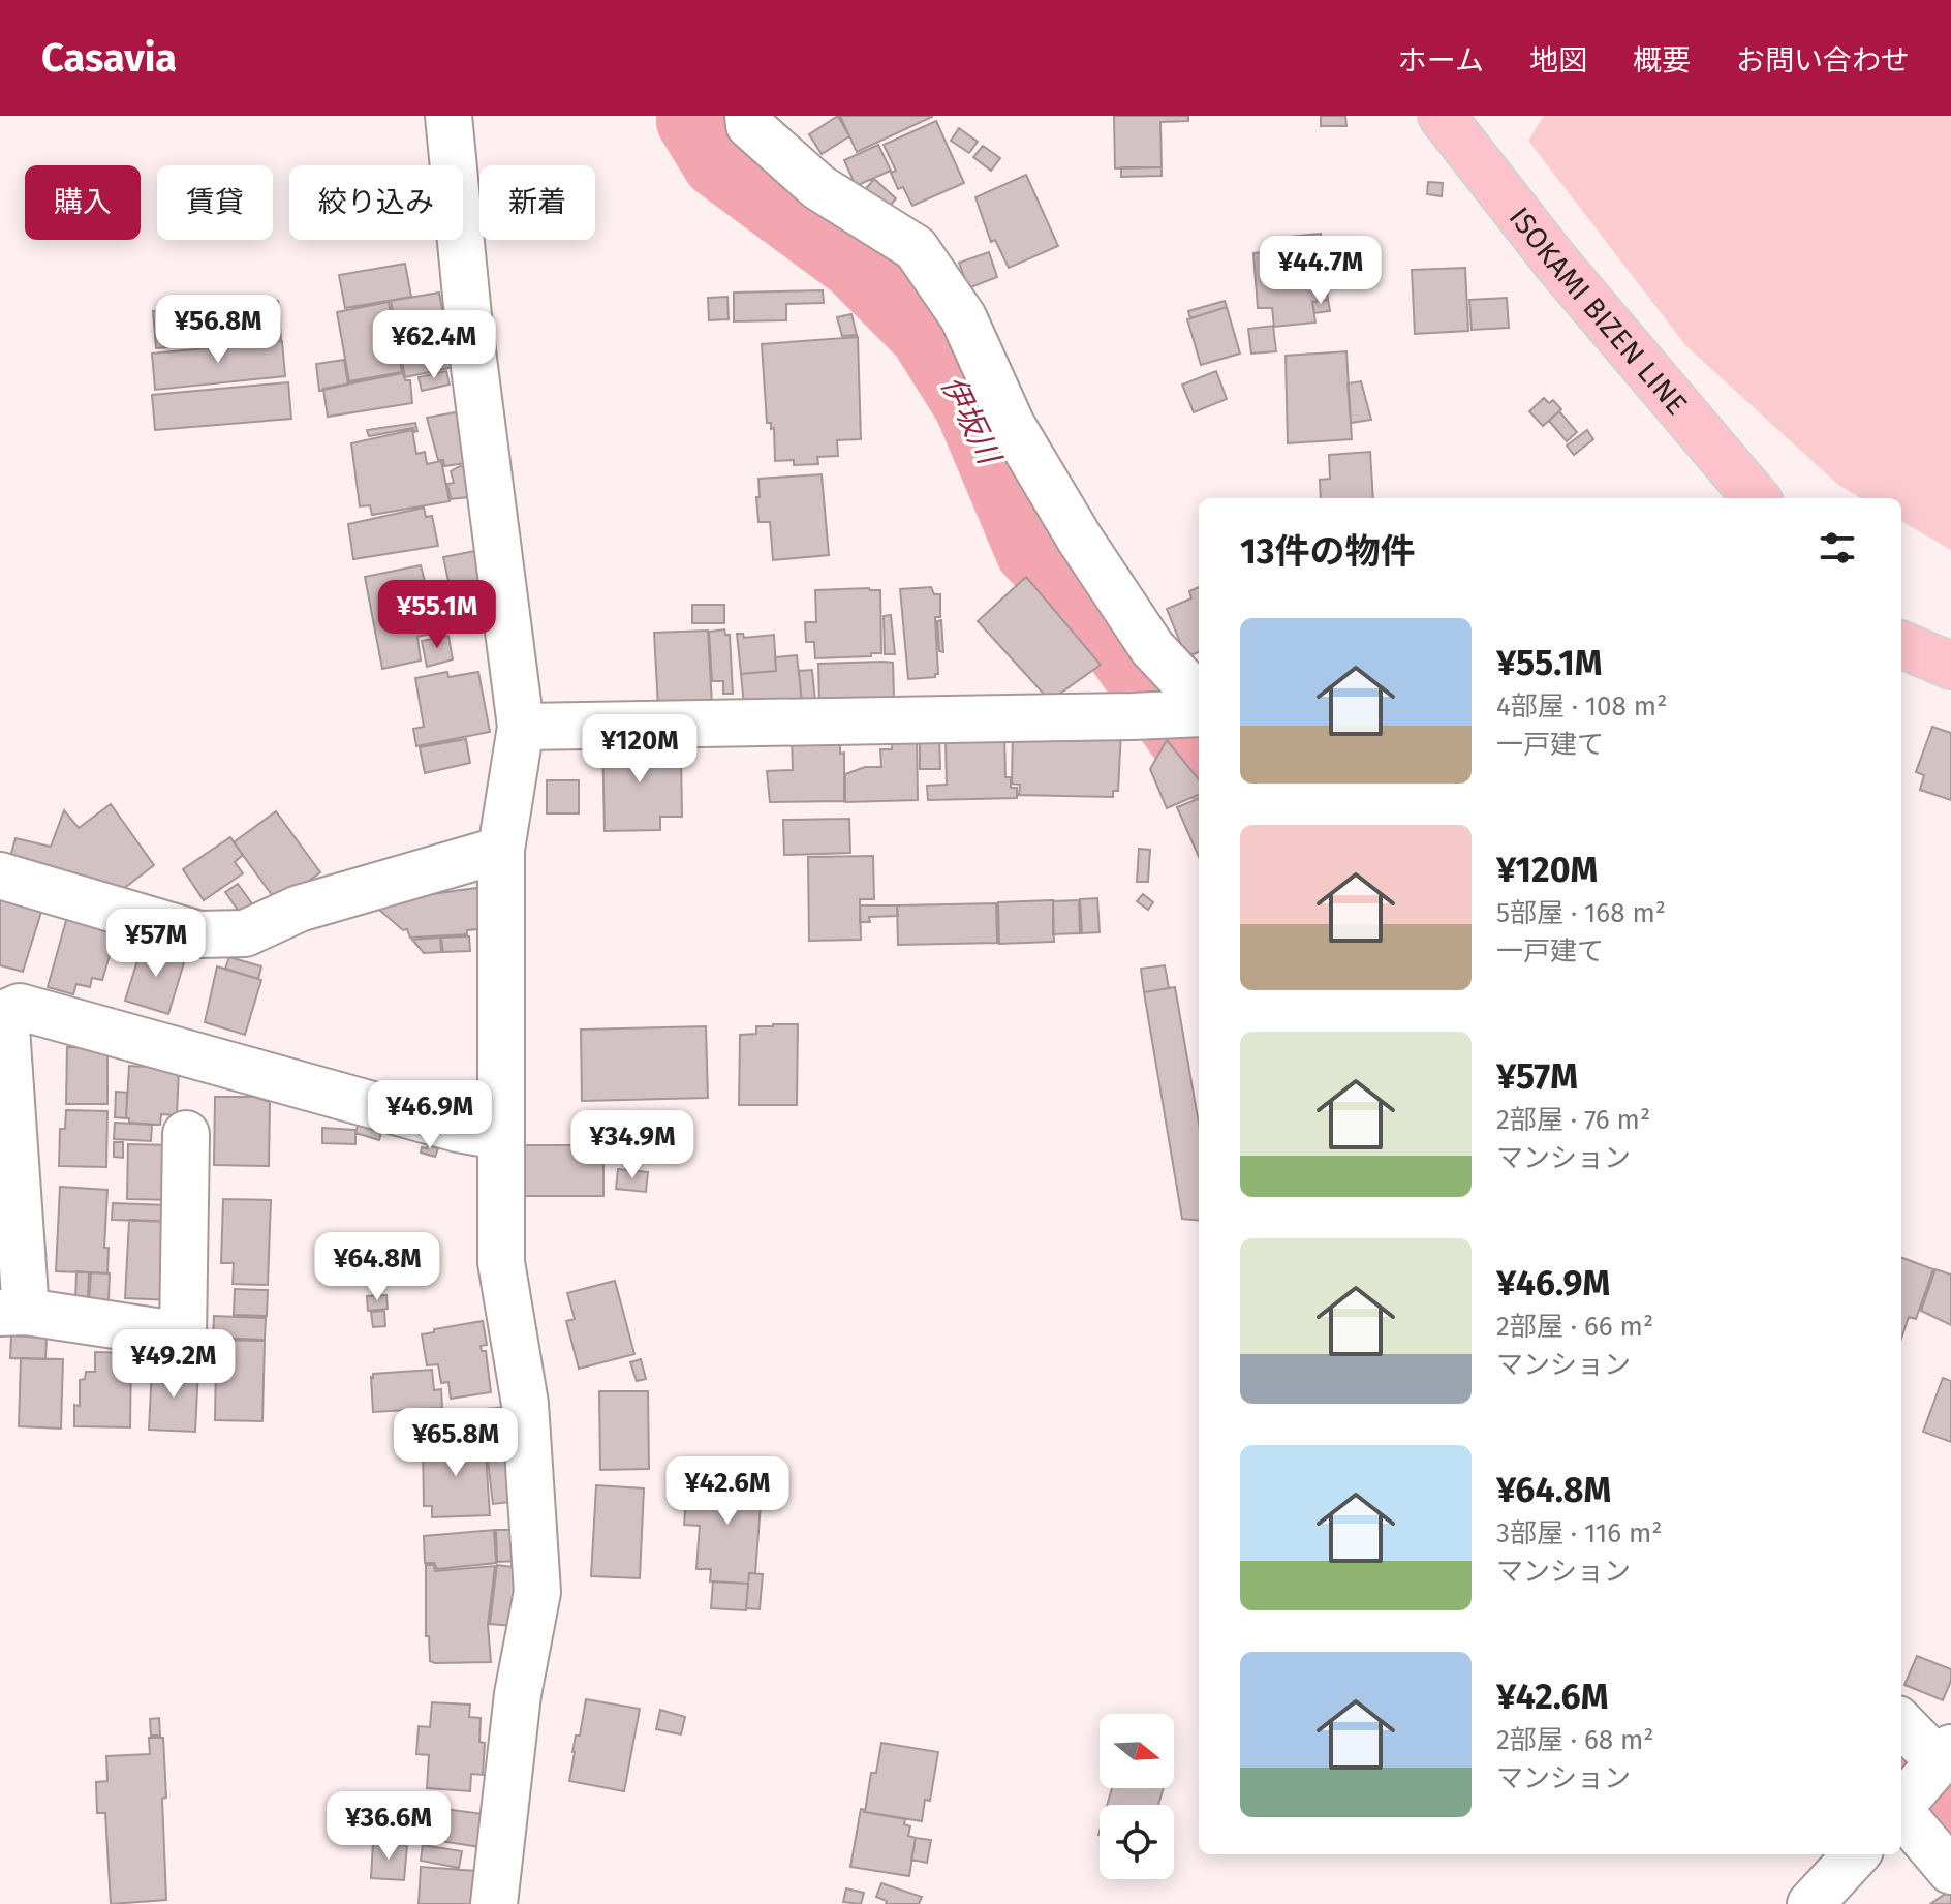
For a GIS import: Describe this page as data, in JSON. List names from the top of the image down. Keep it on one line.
{"streets":{"main road":["ISOKAMI BIZEN LINE"]},"water":["伊坂川"],"north":"right","page":{"header":"Casavia","nav":["ホーム","地図","概要","お問い合わせ"],"chip":["購入","賃貸","絞り込み","新着"],"price":["¥44.7M","¥56.8M","¥62.4M","¥55.1M","¥120M","¥57M","¥46.9M","¥34.9M","¥64.8M","¥49.2M","¥65.8M","¥42.6M","¥36.6M"],"heading":"13件の物件","list":[{"name":"¥55.1M","note":"4部屋 · 108 m² · 一戸建て"},{"name":"¥120M","note":"5部屋 · 168 m² · 一戸建て"},{"name":"¥57M","note":"2部屋 · 76 m² · マンション"},{"name":"¥46.9M","note":"2部屋 · 66 m² · マンション"},{"name":"¥64.8M","note":"3部屋 · 116 m² · マンション"},{"name":"¥42.6M","note":"2部屋 · 68 m² · マンション"}]}}
